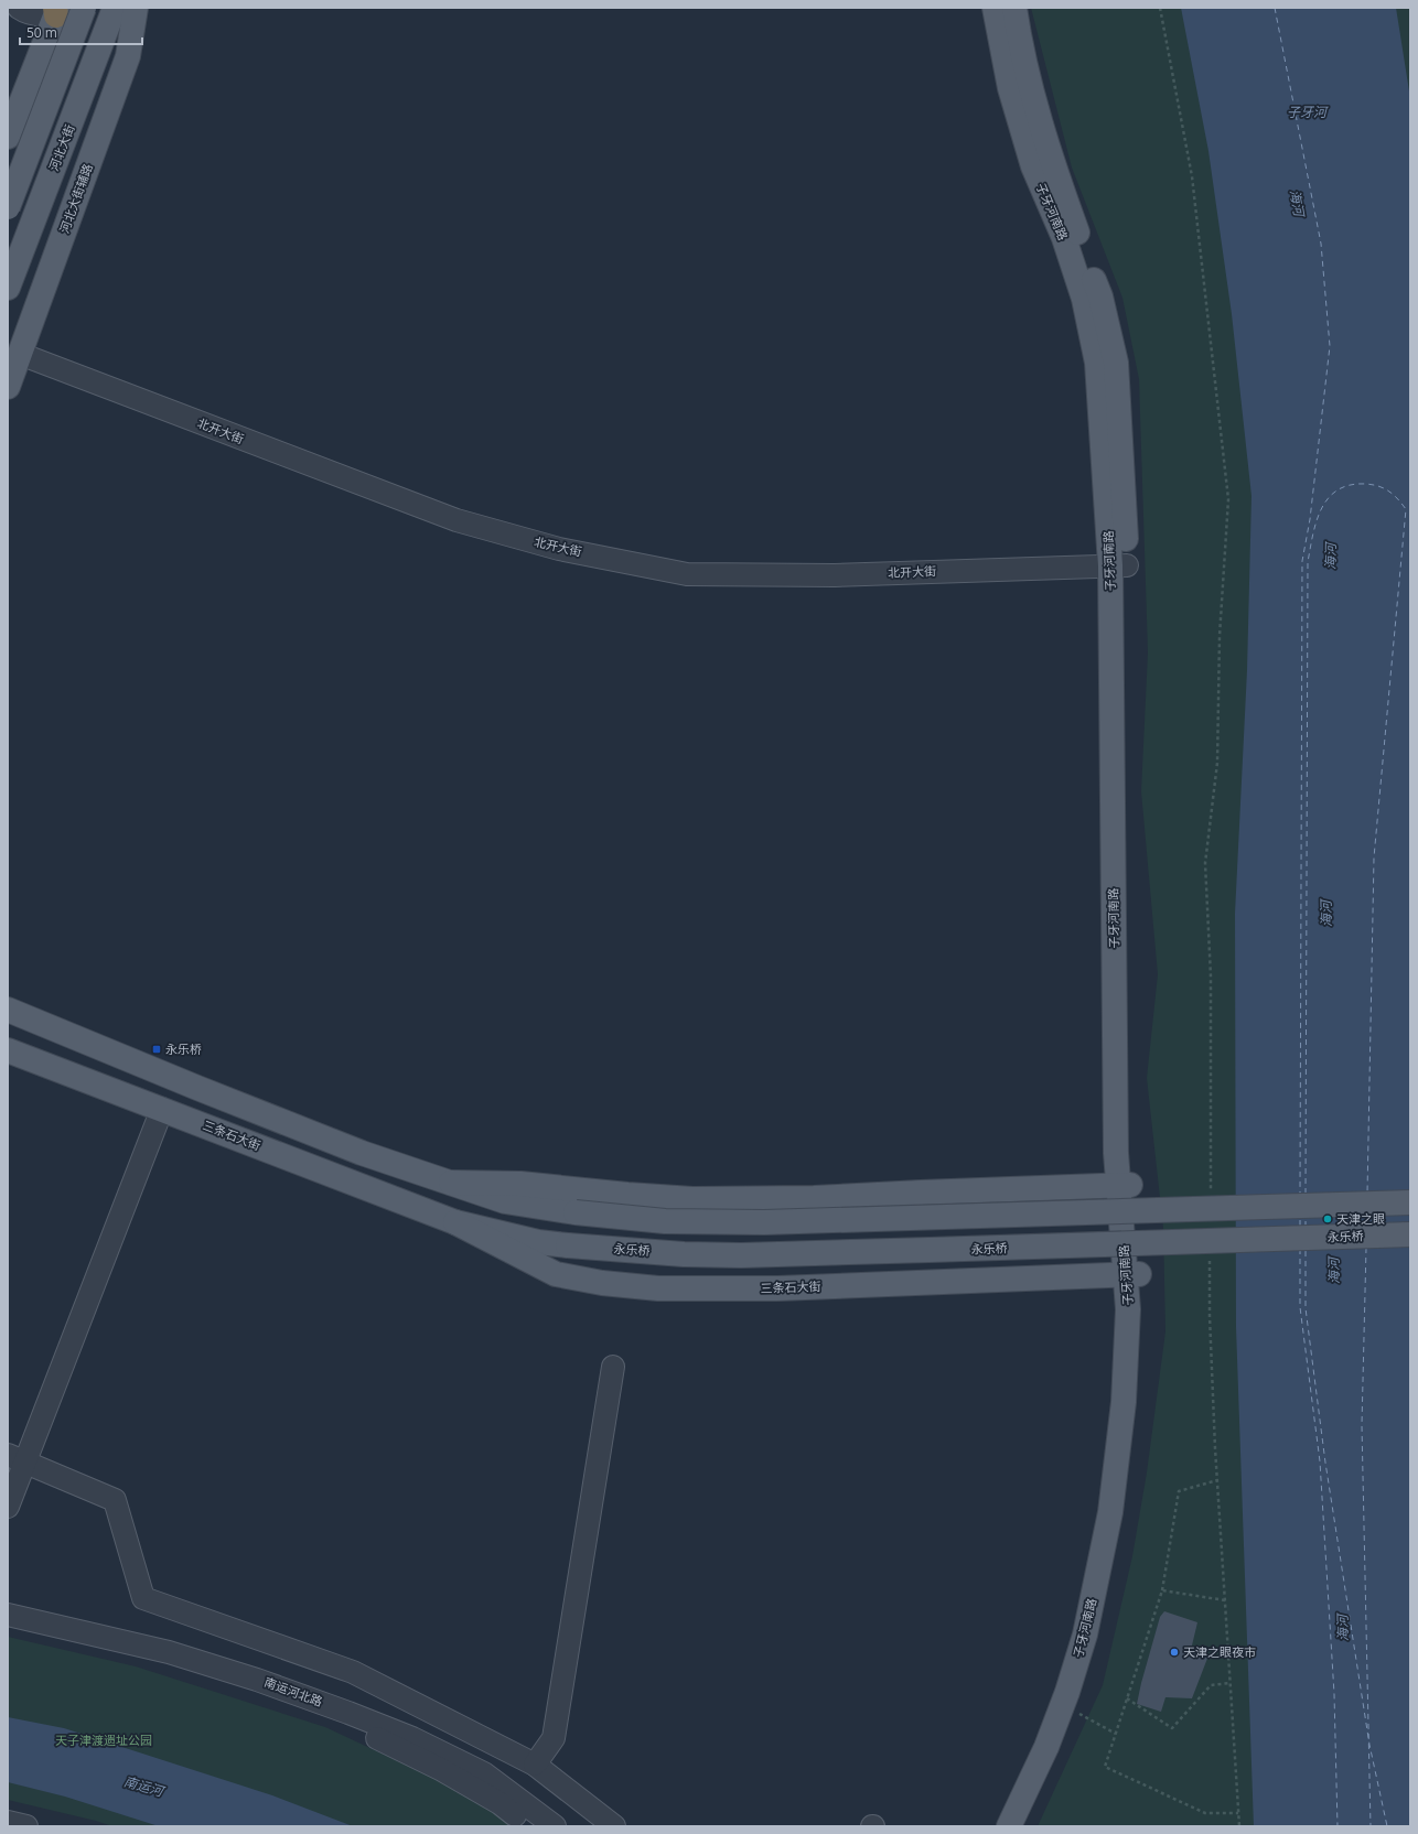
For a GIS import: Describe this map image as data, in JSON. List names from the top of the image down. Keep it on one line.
{"streets":{"main road":["河北大街","河北大街辅路","子牙河南路","三条石大街","永乐桥"],"street":["北开大街","南运河北路"]},"crossings":[["河北大街辅路","北开大街"],["子牙河南路","北开大街"],["子牙河南路","三条石大街"],["三条石大街","永乐桥"]],"water":["子牙河","海河","南运河"],"parks":["天子津渡遗址公园"],"places":{"transit":["永乐桥"],"other":["天津之眼","天津之眼夜市"]},"scale_bar":"50 m"}
